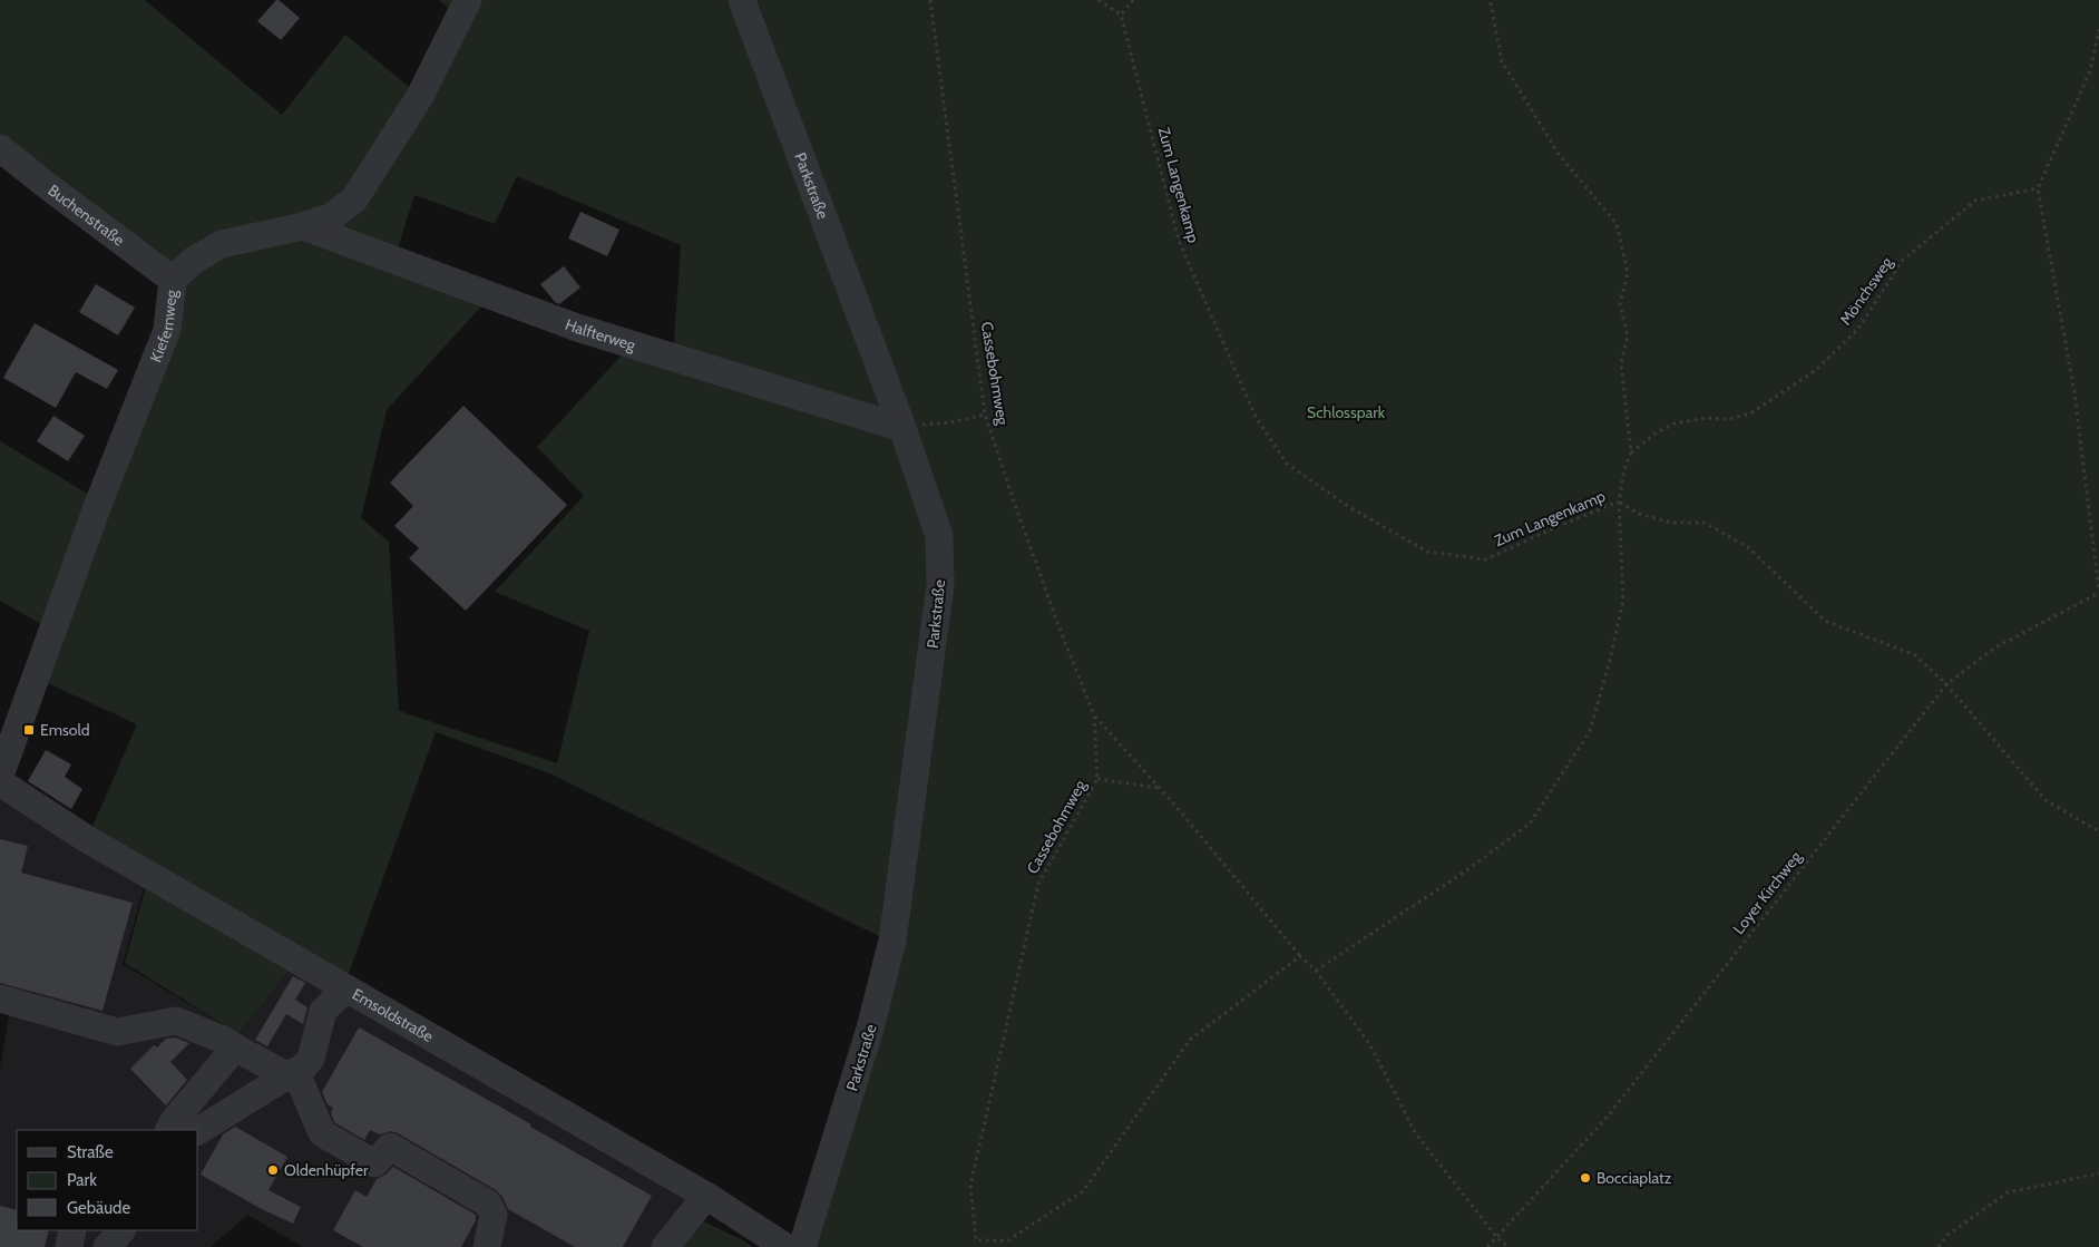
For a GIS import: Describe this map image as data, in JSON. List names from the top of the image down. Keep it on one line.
{"streets":{"street":["Parkstraße","Buchenstraße","Kiefernweg","Halfterweg","Emsoldstraße"],"path":["Zum Langenkamp","Mönchsweg","Cassebohmweg","Loyer Kirchweg"]},"crossings":[["Parkstraße","Halfterweg"],["Buchenstraße","Kiefernweg"],["Kiefernweg","Halfterweg"]],"parks":["Schlosspark"],"places":{"transit":["Emsold"],"other":["Oldenhüpfer","Bocciaplatz"]},"legend":["Straße","Park","Gebäude"]}
